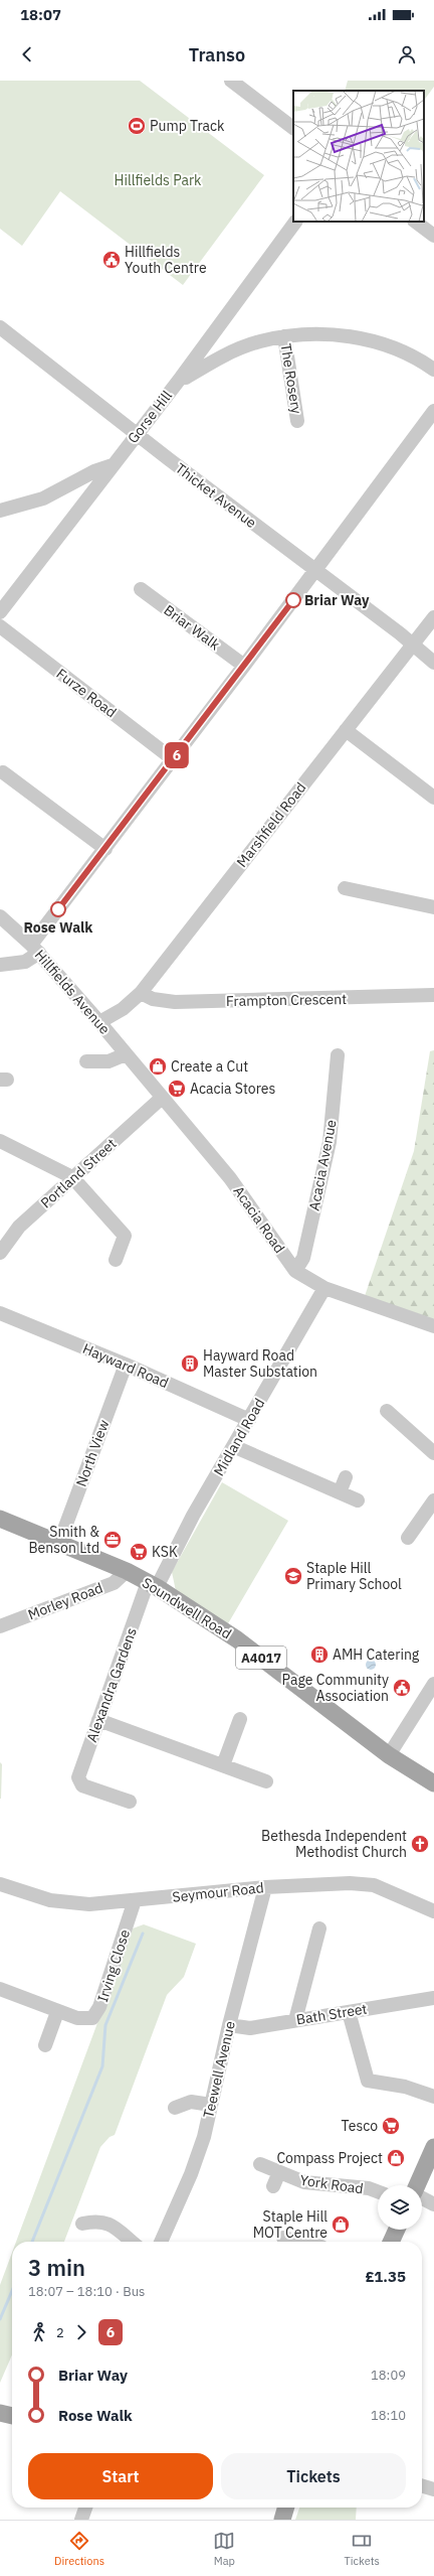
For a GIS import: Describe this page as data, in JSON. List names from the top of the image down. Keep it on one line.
{"streets":{"main road":["Soundwell Road","A4017"],"street":["The Rosery","Gorse Hill","Thicket Avenue","Briar Walk","Furze Road","Marshfield Road","Hillfields Avenue","Frampton Crescent","Acacia Avenue","Portland Street","Acacia Road","Hayward Road","Midland Road","North View","Morley Road","Alexandra Gardens","Seymour Road","Irving Close","Bath Street","Teewell Avenue","York Road"]},"crossings":[["Gorse Hill","Thicket Avenue"],["Thicket Avenue","Marshfield Road"],["Marshfield Road","Hillfields Avenue"],["Marshfield Road","Frampton Crescent"],["Hillfields Avenue","Acacia Road"],["Acacia Avenue","Acacia Road"],["Portland Street","Acacia Road"],["Acacia Road","Midland Road"],["Hayward Road","Midland Road"],["Hayward Road","North View"],["Midland Road","Soundwell Road"],["Midland Road","Alexandra Gardens"],["North View","Soundwell Road"],["Morley Road","Soundwell Road"],["Soundwell Road","Alexandra Gardens"],["Seymour Road","Irving Close"],["Seymour Road","Teewell Avenue"],["Bath Street","Teewell Avenue"]],"parks":["Hillfields Park"],"places":{"sports":["Pump Track"],"public building":["Hillfields Youth Centre","Page Community Association"],"other":["Briar Way","Rose Walk"],"shop":["Create a Cut","Compass Project","Staple Hill MOT Centre"],"supermarket":["Acacia Stores","KSK","Tesco"],"building":["Hayward Road Master Substation","AMH Catering"],"office":["Smith & Benson Ltd"],"school or university":["Staple Hill Primary School"],"church":["Bethesda Independent Methodist Church"]},"lines":["bus line 6"],"page":{"status":"18:07","header":"Transo","on_map":"6","heading":["3 min","18:07 – 18:10 · Bus","£1.35"],"legs":["2","6"],"list":[{"name":"Briar Way","value":"18:09"},{"name":"Rose Walk","value":"18:10"}],"buttons":["Start","Tickets"],"tabs":["Directions","Map","Tickets"]}}
